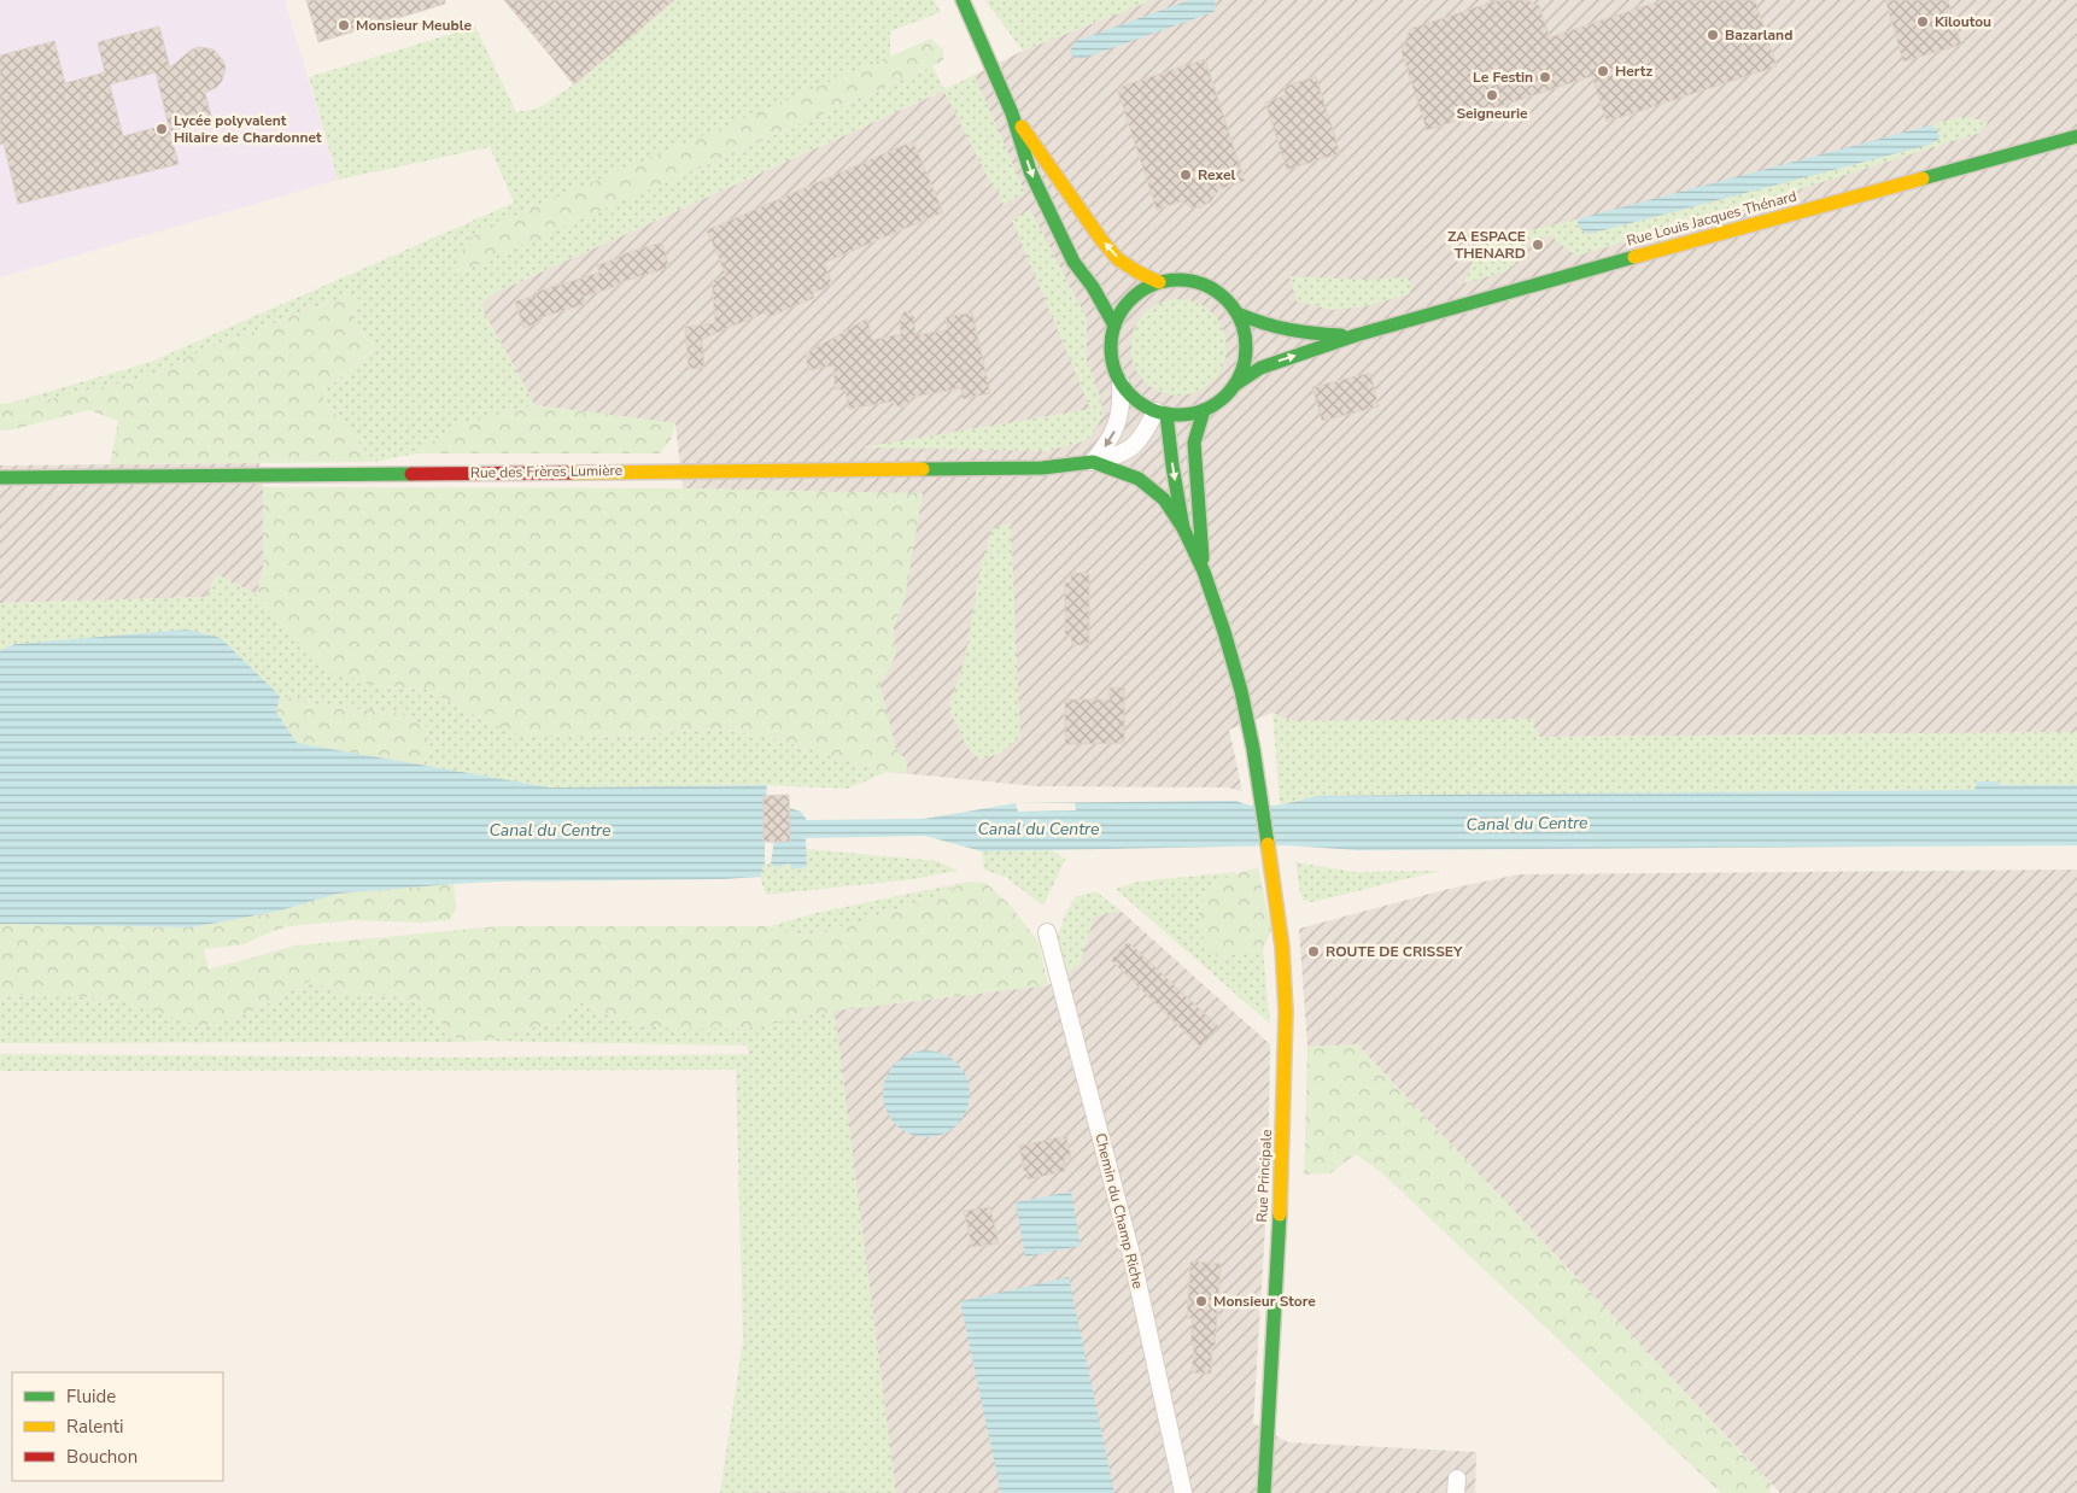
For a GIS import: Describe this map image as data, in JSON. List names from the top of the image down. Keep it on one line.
{"streets":{"street":["Rue Louis Jacques Thénard","Rue des Frères Lumière","Rue Principale","Chemin du Champ Riche"]},"crossings":[["Rue Louis Jacques Thénard","Rue des Frères Lumière"]],"water":["Canal du Centre"],"places":["Kiloutou","Monsieur Meuble","Bazarland","Hertz","Le Festin","Seigneurie","Lycée polyvalent Hilaire de Chardonnet","Rexel","ZA ESPACE THENARD","ROUTE DE CRISSEY","Monsieur Store"],"legend":["Fluide","Ralenti","Bouchon"]}
